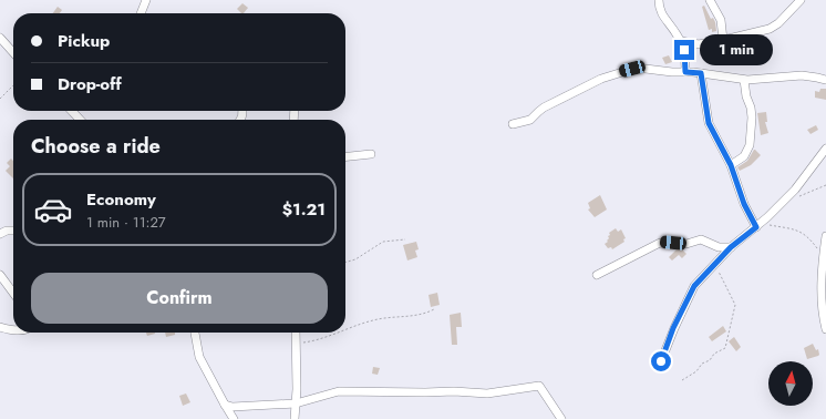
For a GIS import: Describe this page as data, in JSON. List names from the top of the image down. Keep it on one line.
{"north":"top","page":{"banner":["Pickup","Drop-off"],"bubble":"1 min","heading":"Choose a ride","list":[{"name":"Economy","note":"1 min · 11:27","value":"$1.21"}],"buttons":"Confirm"}}
